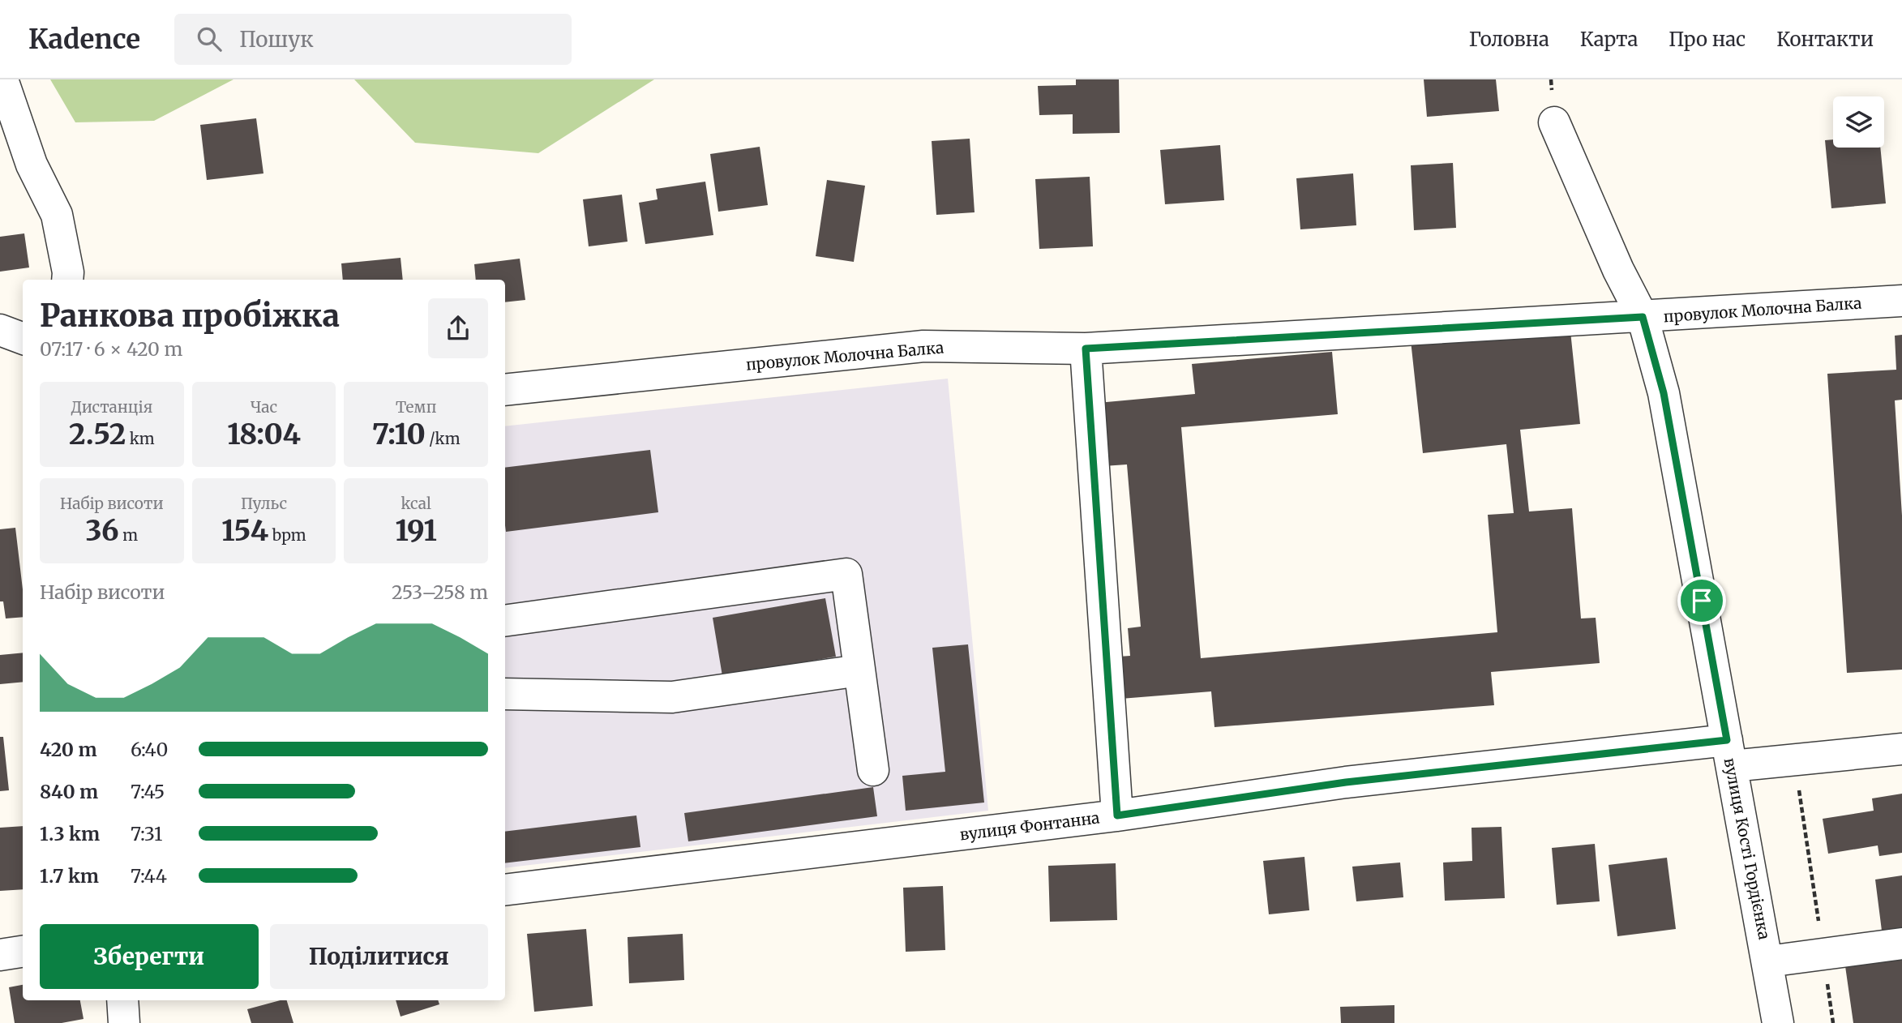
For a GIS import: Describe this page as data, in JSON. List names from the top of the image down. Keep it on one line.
{"streets":{"street":["провулок Молочна Балка","вулиця Фонтанна","вулиця Кості Гордієнка"]},"crossings":[["провулок Молочна Балка","вулиця Кості Гордієнка"],["вулиця Фонтанна","вулиця Кості Гордієнка"]],"page":{"header":"Kadence","search":"Пошук","nav":["Головна","Карта","Про нас","Контакти"],"heading":["Ранкова пробіжка","07:17 · 6 × 420 m"],"stats":[["Дистанція","2.52 km"],["Час","18:04"],["Темп","7:10 /km"],["Набір висоти","36 m"],["Пульс","154 bpm"],["kcal","191"]],"chart":["Набір висоти","253–258 m"],"list":[{"name":"420 m","note":"6:40"},{"name":"840 m","note":"7:45"},{"name":"1.3 km","note":"7:31"},{"name":"1.7 km","note":"7:44"}],"buttons":["Зберегти","Поділитися"]}}
